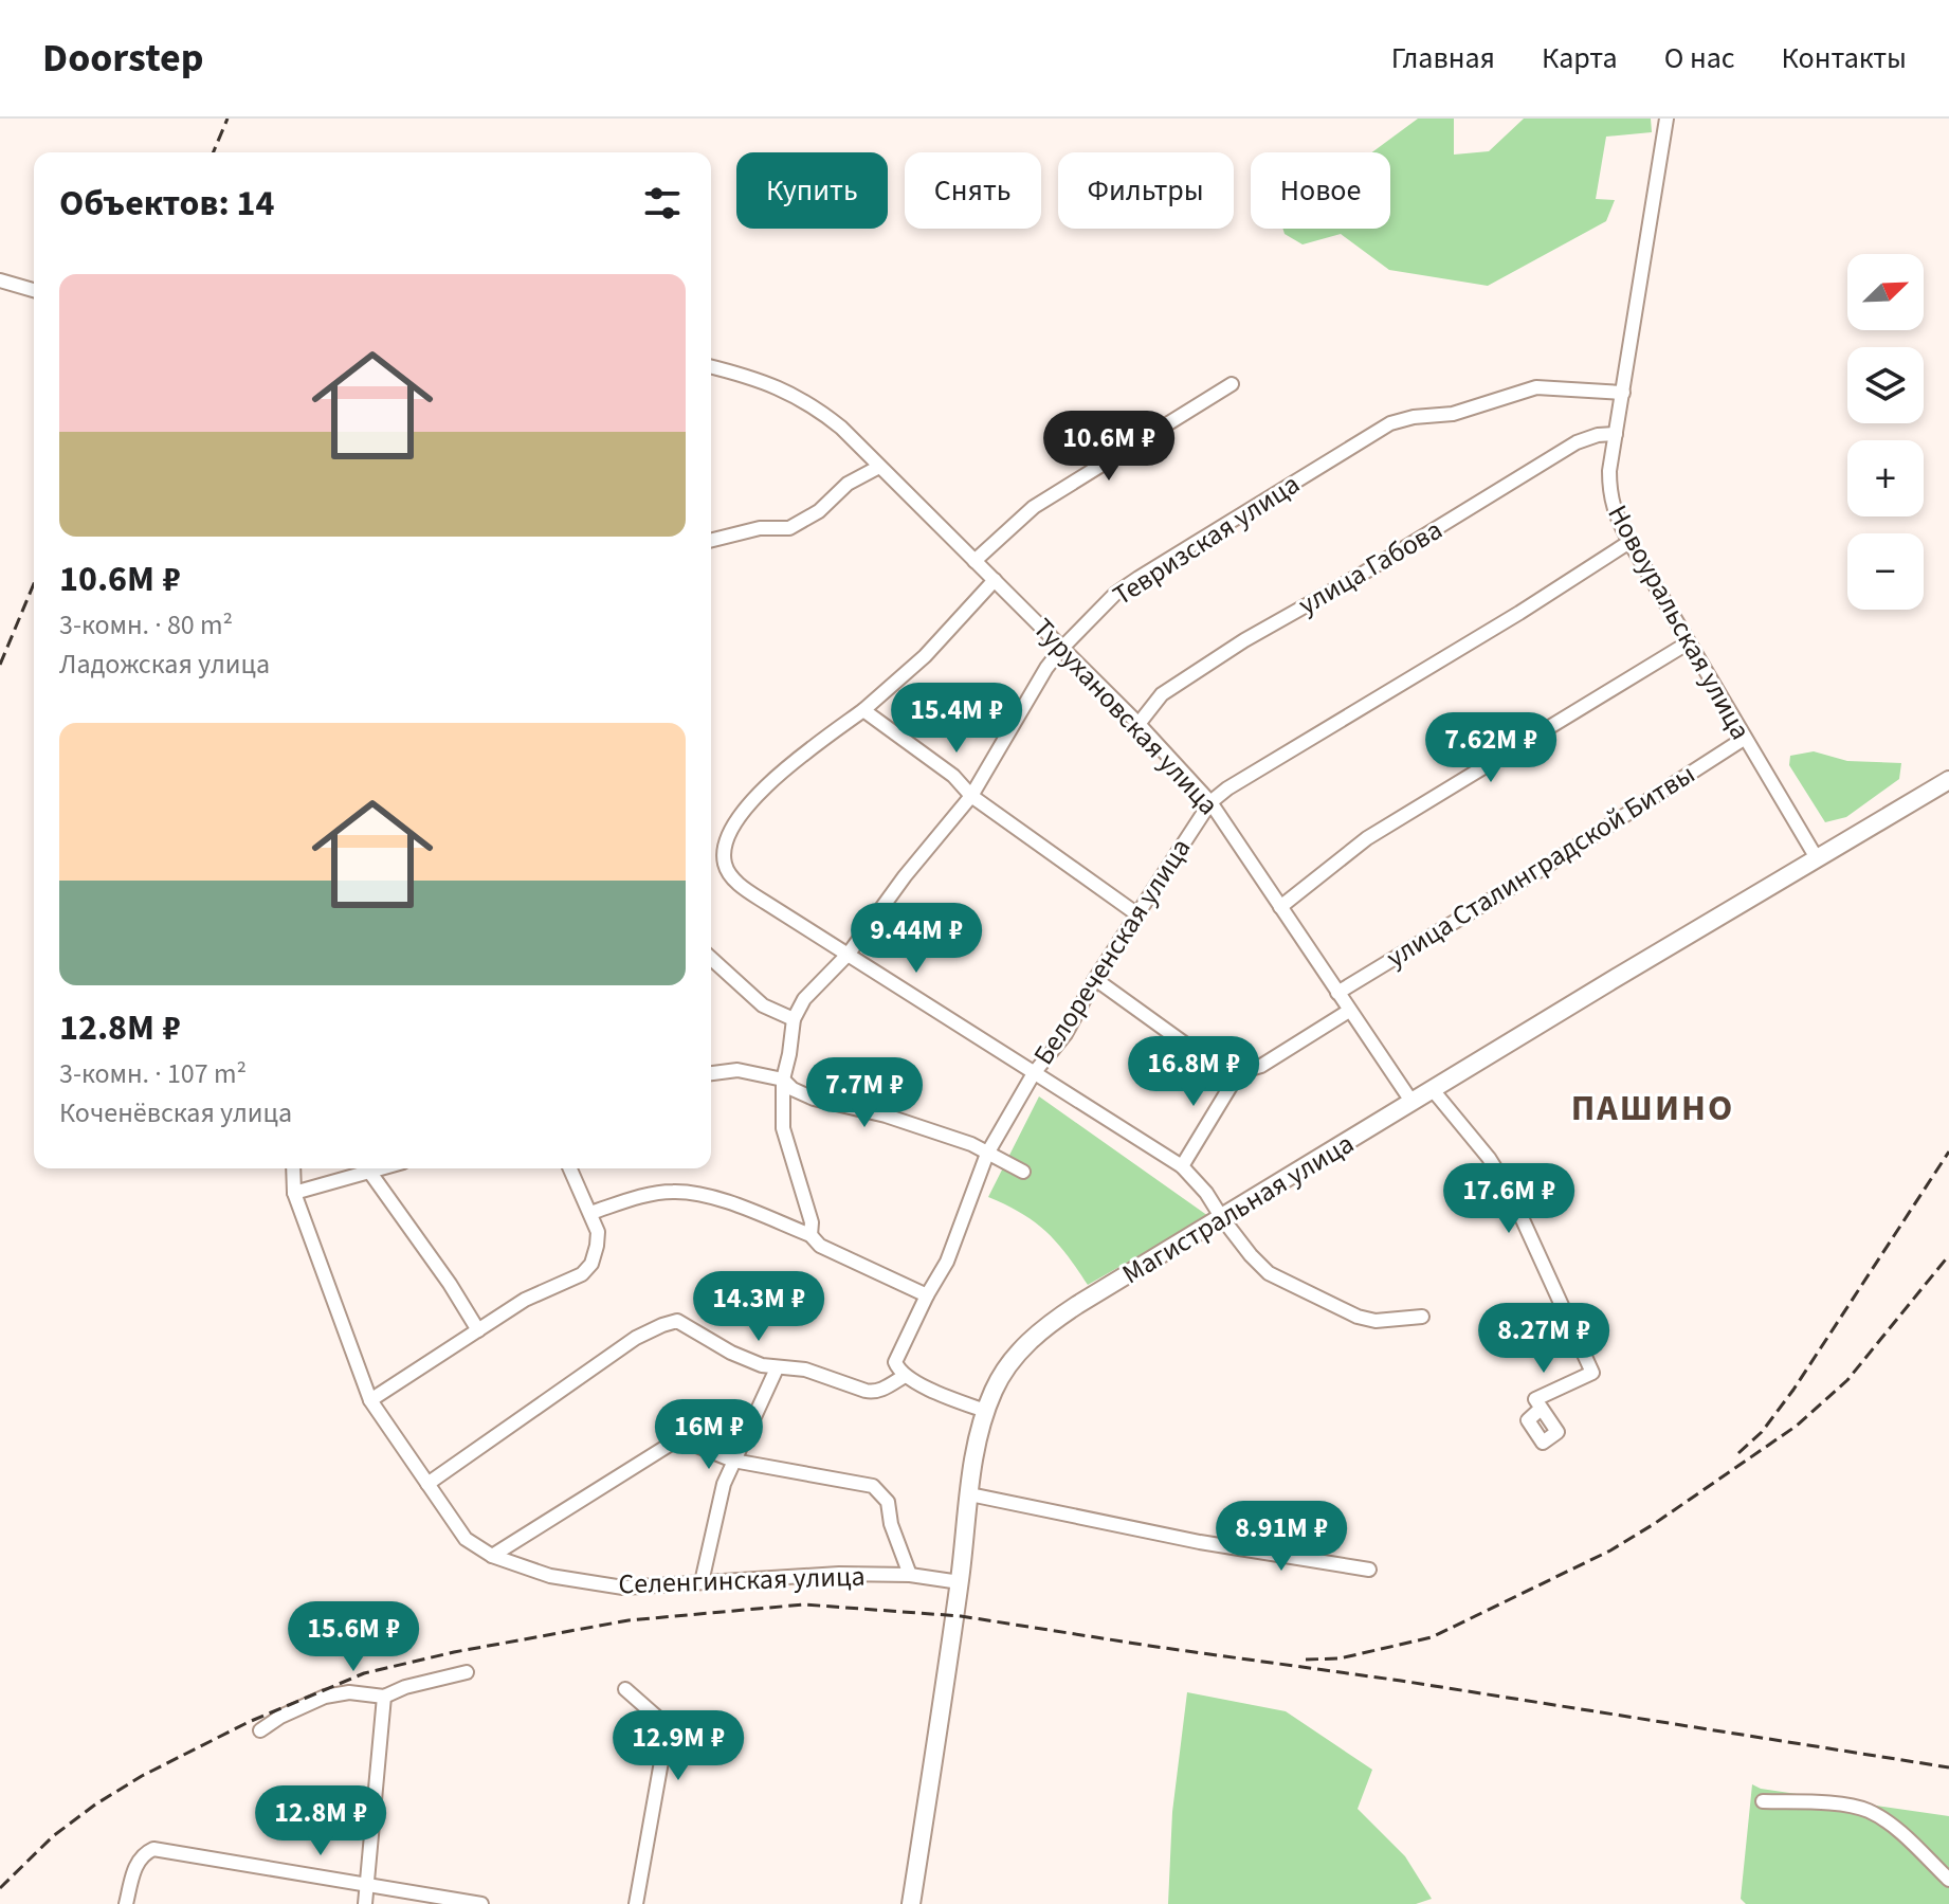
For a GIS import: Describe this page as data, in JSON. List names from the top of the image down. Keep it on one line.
{"streets":{"main road":["Магистральная улица"],"street":["Тевризская улица","улица Габова","Новоуральская улица","Турухановская улица","улица Сталинградской Битвы","Белореченская улица","Селенгинская улица"]},"crossings":[["Тевризская улица","Новоуральская улица"],["Тевризская улица","Турухановская улица"],["улица Габова","Новоуральская улица"],["улица Габова","Турухановская улица"],["Новоуральская улица","улица Сталинградской Битвы"],["Новоуральская улица","Белореченская улица"],["Новоуральская улица","Магистральная улица"],["Турухановская улица","улица Сталинградской Битвы"],["Турухановская улица","Белореченская улица"],["Турухановская улица","Магистральная улица"],["Магистральная улица","Селенгинская улица"]],"districts":["ПАШИНО"],"north":"top right","page":{"header":"Doorstep","nav":["Главная","Карта","О нас","Контакты"],"chip":["Купить","Снять","Фильтры","Новое"],"heading":"Объектов: 14","map_buttons":["+","−"],"list":[{"name":"10.6M ₽","note":"3-комн. · 80 m² · Ладожская улица"},{"name":"12.8M ₽","note":"3-комн. · 107 m² · Коченёвская улица"}],"price":["10.6M ₽","15.4M ₽","7.62M ₽","9.44M ₽","16.8M ₽","7.7M ₽","17.6M ₽","14.3M ₽","8.27M ₽","16M ₽","8.91M ₽","15.6M ₽","12.9M ₽","12.8M ₽"]}}
